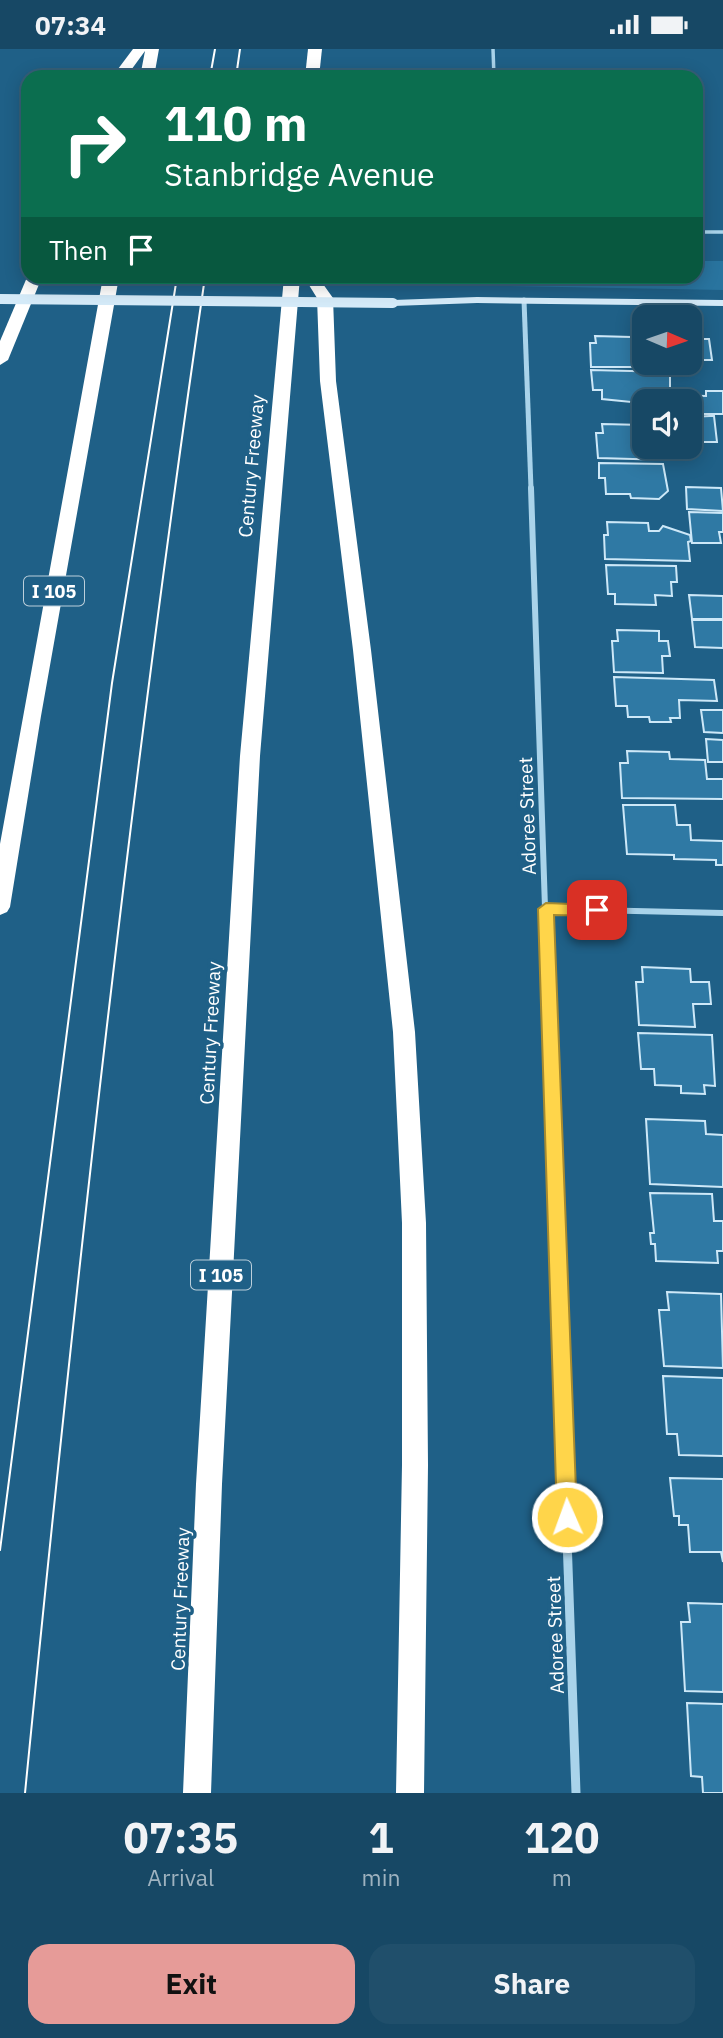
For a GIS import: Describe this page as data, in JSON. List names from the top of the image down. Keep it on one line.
{"streets":{"highway":["Century Freeway","I 105"],"street":["Adoree Street"]},"north":"right","page":{"status":"07:34","turn":["110 m","Stanbridge Avenue"],"then":"Then","eta":["07:35","Arrival","1","min","120","m"],"buttons":["Exit","Share"]}}
